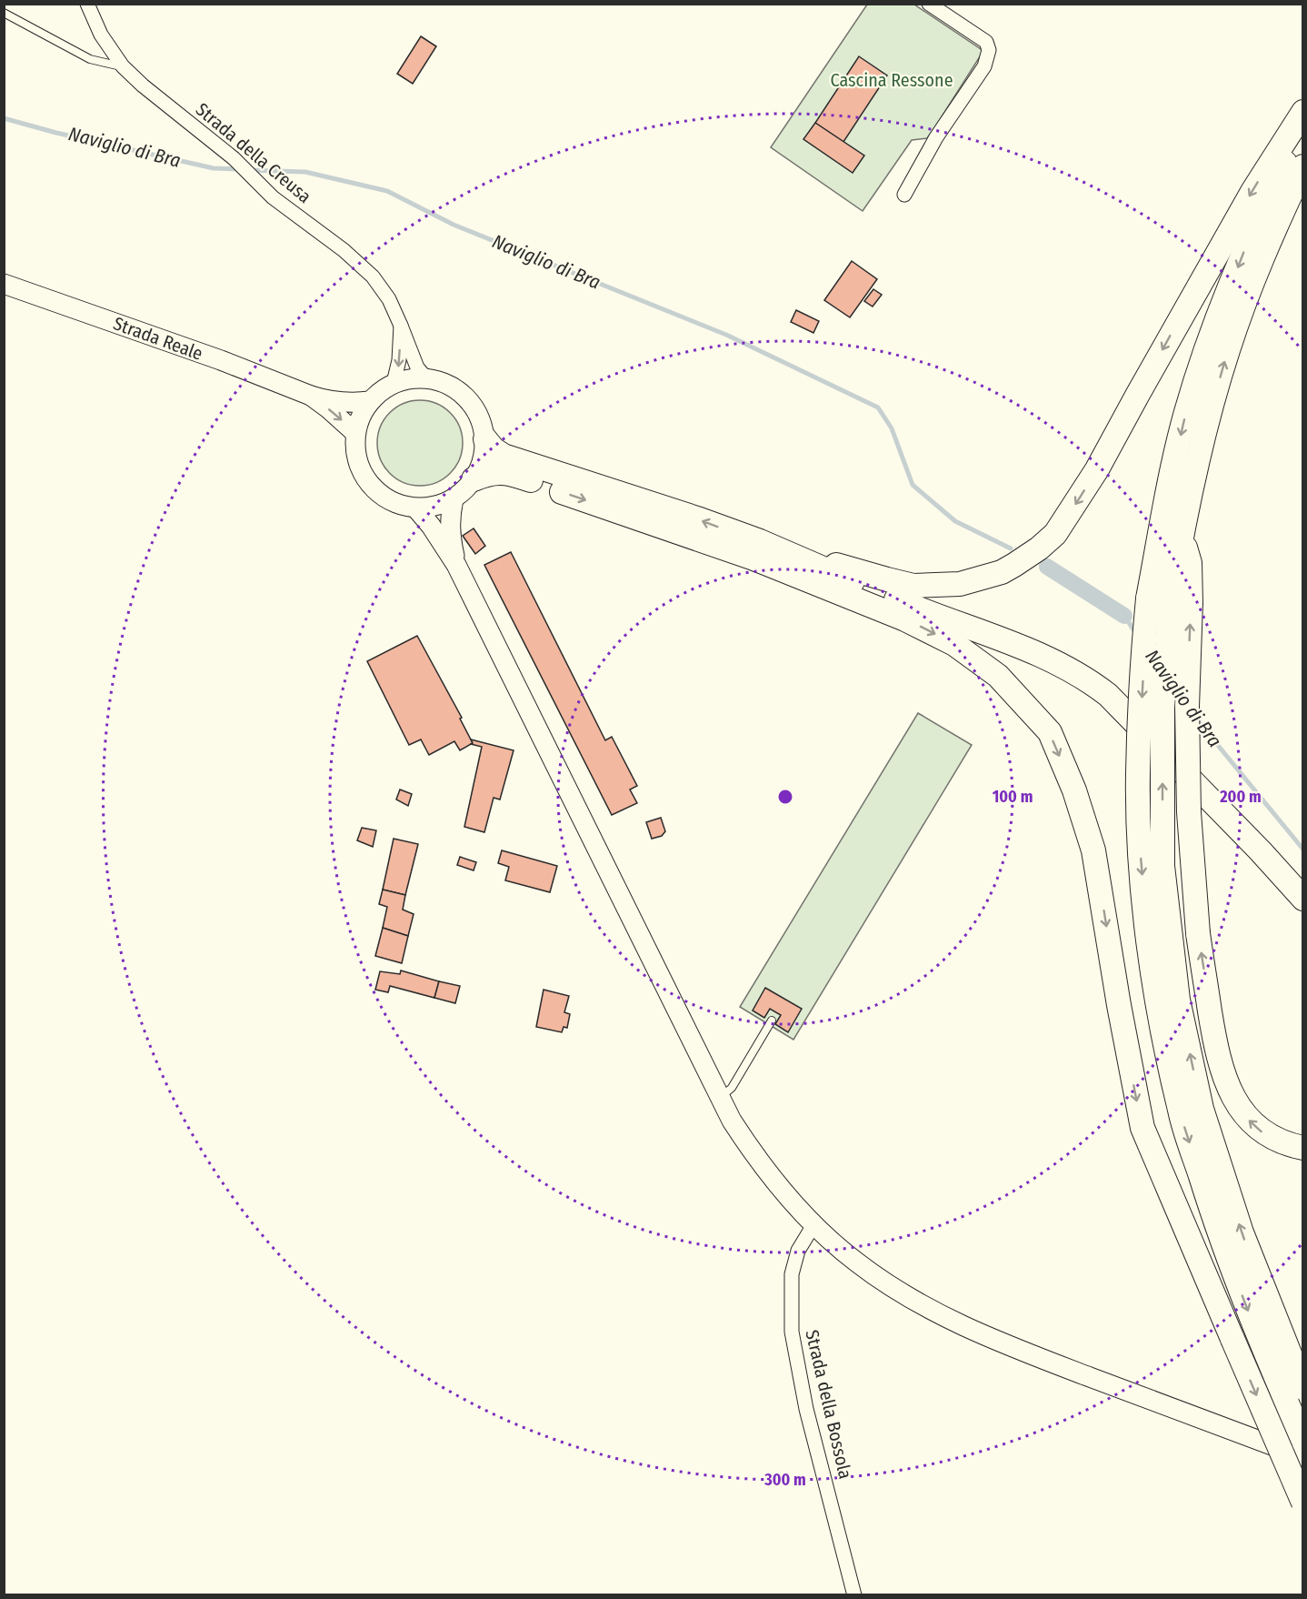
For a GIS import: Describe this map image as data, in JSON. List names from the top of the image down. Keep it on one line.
{"streets":{"main road":["Strada Reale"],"street":["Strada della Creusa","Strada della Bossola"]},"crossings":[["Strada della Creusa","Strada Reale"]],"water":["Naviglio di Bra"],"parks":["Cascina Ressone"],"rings":["100 m","200 m","300 m"]}
